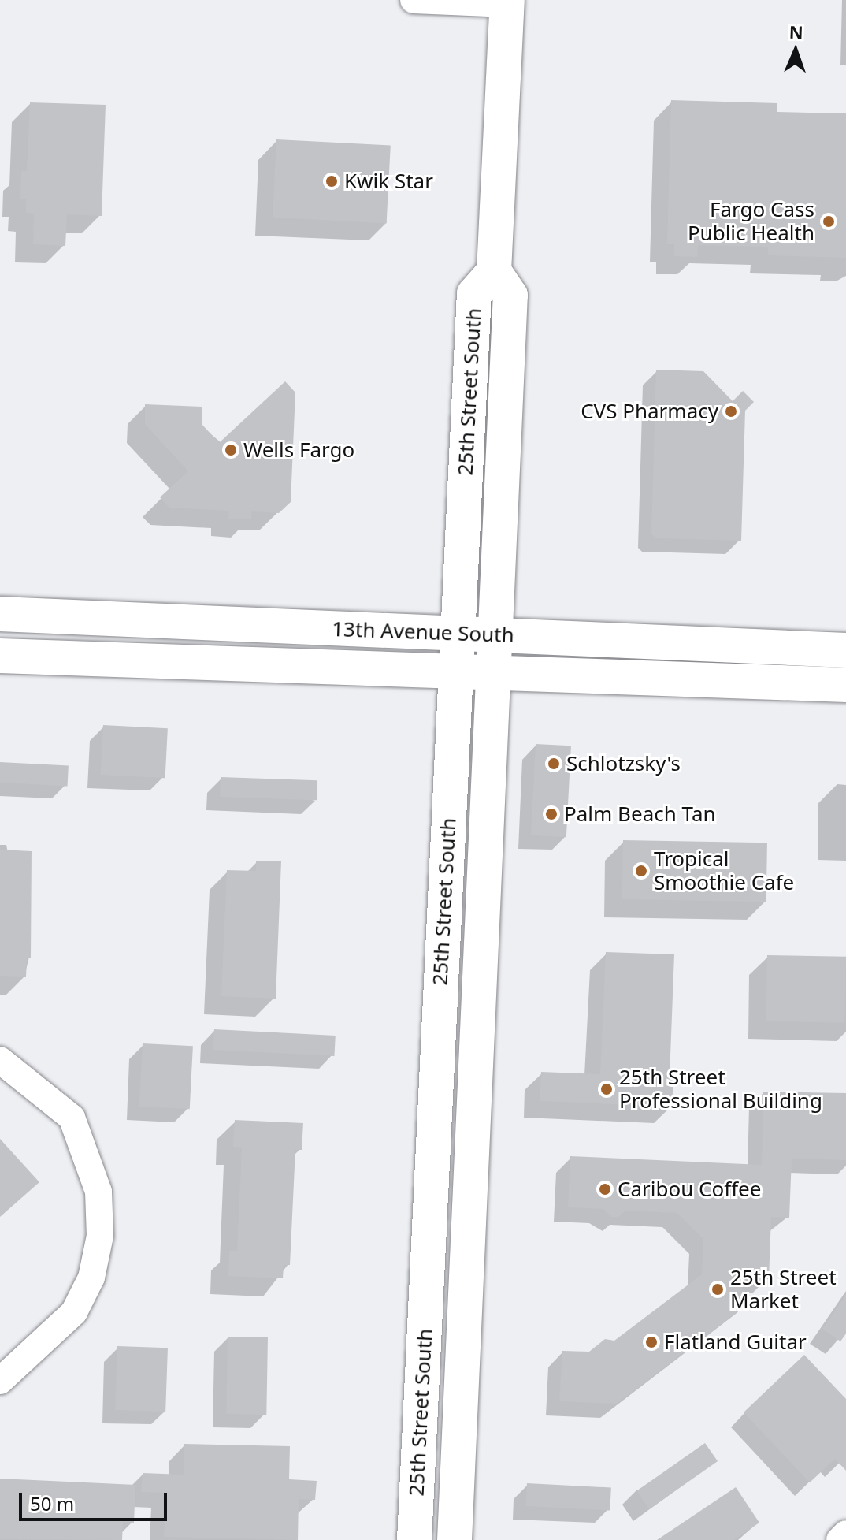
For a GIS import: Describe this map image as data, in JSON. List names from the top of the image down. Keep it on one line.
{"streets":{"main road":["25th Street South","13th Avenue South"]},"crossings":[["25th Street South","13th Avenue South"]],"places":["Kwik Star","Fargo Cass Public Health","CVS Pharmacy","Wells Fargo","Schlotzsky's","Palm Beach Tan","Tropical Smoothie Cafe","25th Street Professional Building","Caribou Coffee","25th Street Market","Flatland Guitar"],"scale_bar":"50 m","north":"top"}
